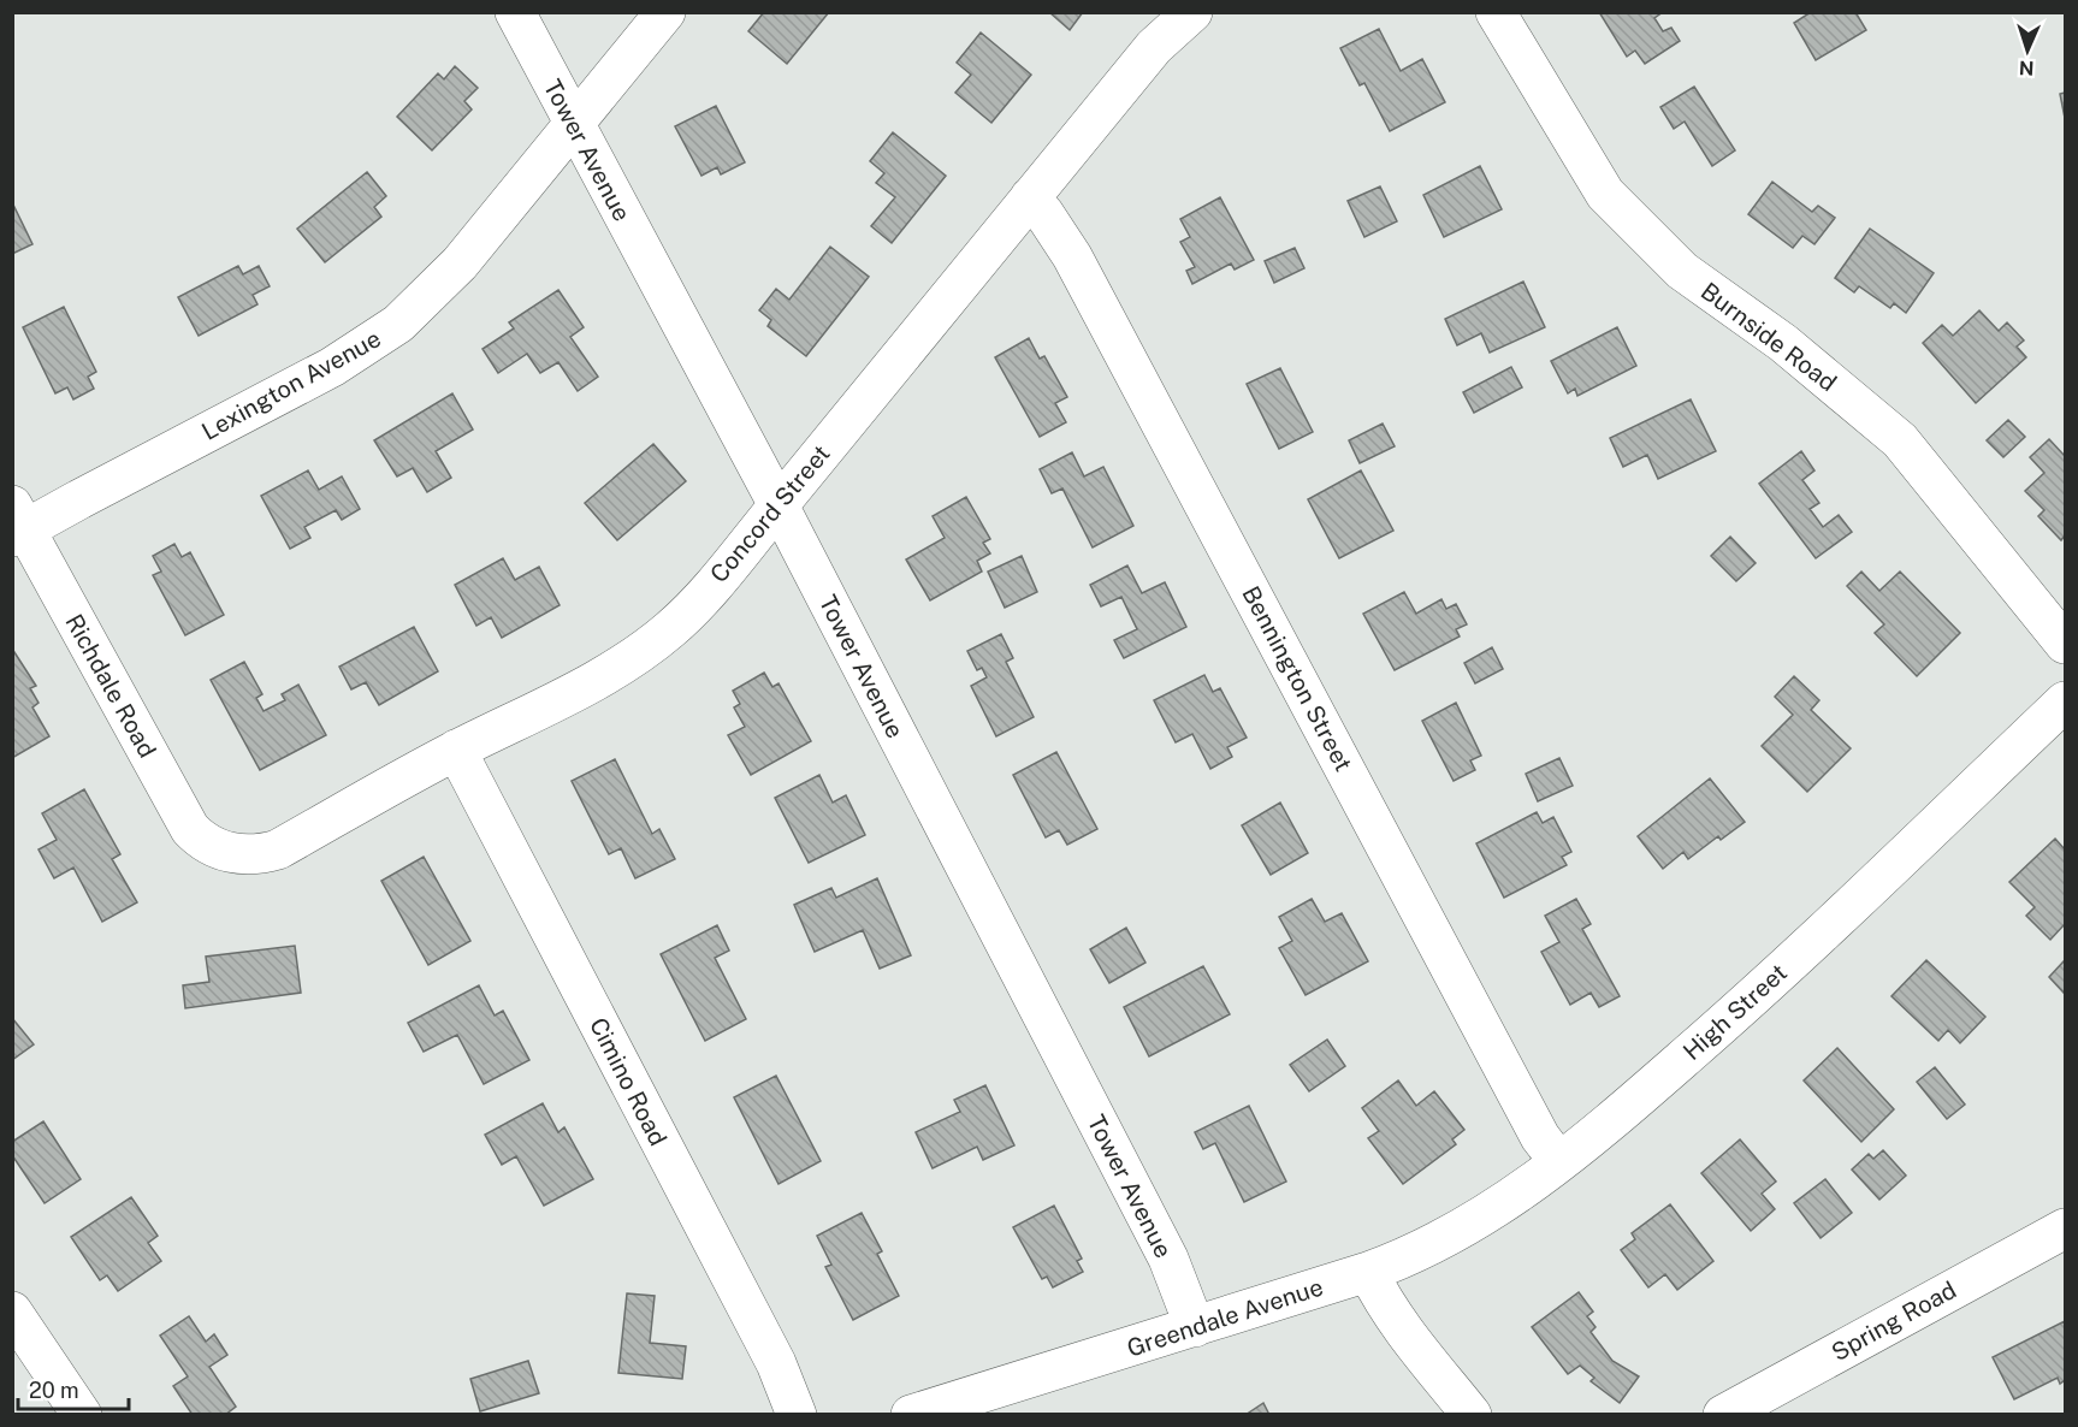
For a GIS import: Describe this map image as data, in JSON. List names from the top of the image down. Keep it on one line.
{"streets":{"street":["Tower Avenue","Burnside Road","Lexington Avenue","Concord Street","Bennington Street","Richdale Road","High Street","Cimino Road","Greendale Avenue","Spring Road"]},"crossings":[["Tower Avenue","Lexington Avenue"],["Tower Avenue","Concord Street"],["Tower Avenue","Greendale Avenue"],["Lexington Avenue","Richdale Road"],["Concord Street","Bennington Street"],["Concord Street","Richdale Road"],["Concord Street","Cimino Road"],["Bennington Street","High Street"],["High Street","Greendale Avenue"]],"scale_bar":"20 m","north":"bottom"}
